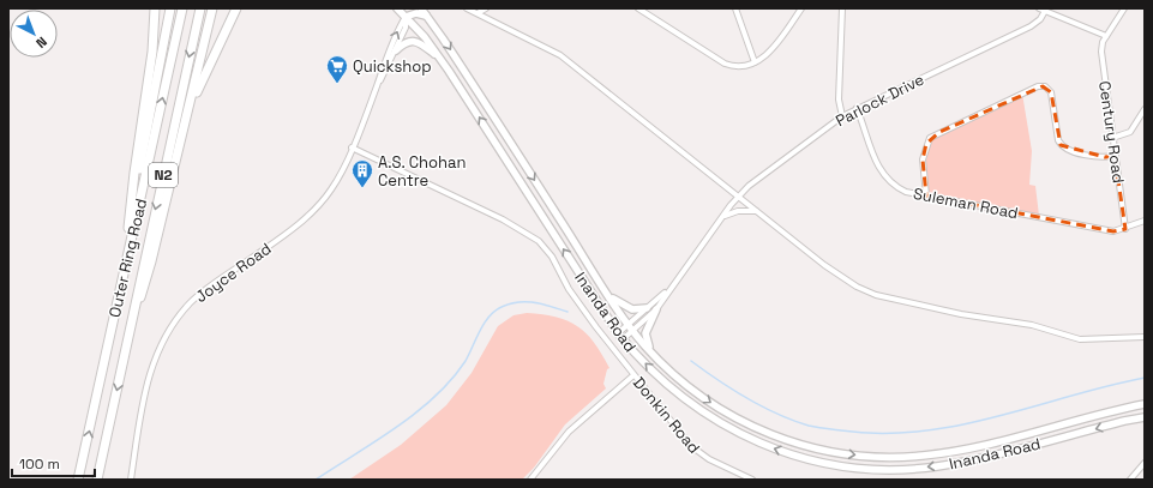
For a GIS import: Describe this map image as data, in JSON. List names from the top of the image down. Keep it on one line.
{"streets":{"highway":["N2","Outer Ring Road"],"main road":["Inanda Road"],"street":["Parlock Drive","Century Road","Suleman Road","Joyce Road","Donkin Road"]},"crossings":[["Parlock Drive","Suleman Road"],["Parlock Drive","Inanda Road"],["Century Road","Suleman Road"],["Joyce Road","Inanda Road"],["Joyce Road","Donkin Road"]],"places":{"supermarket":["Quickshop"],"building":["A.S. Chohan Centre"]},"scale_bar":"100 m","north":"bottom right"}
